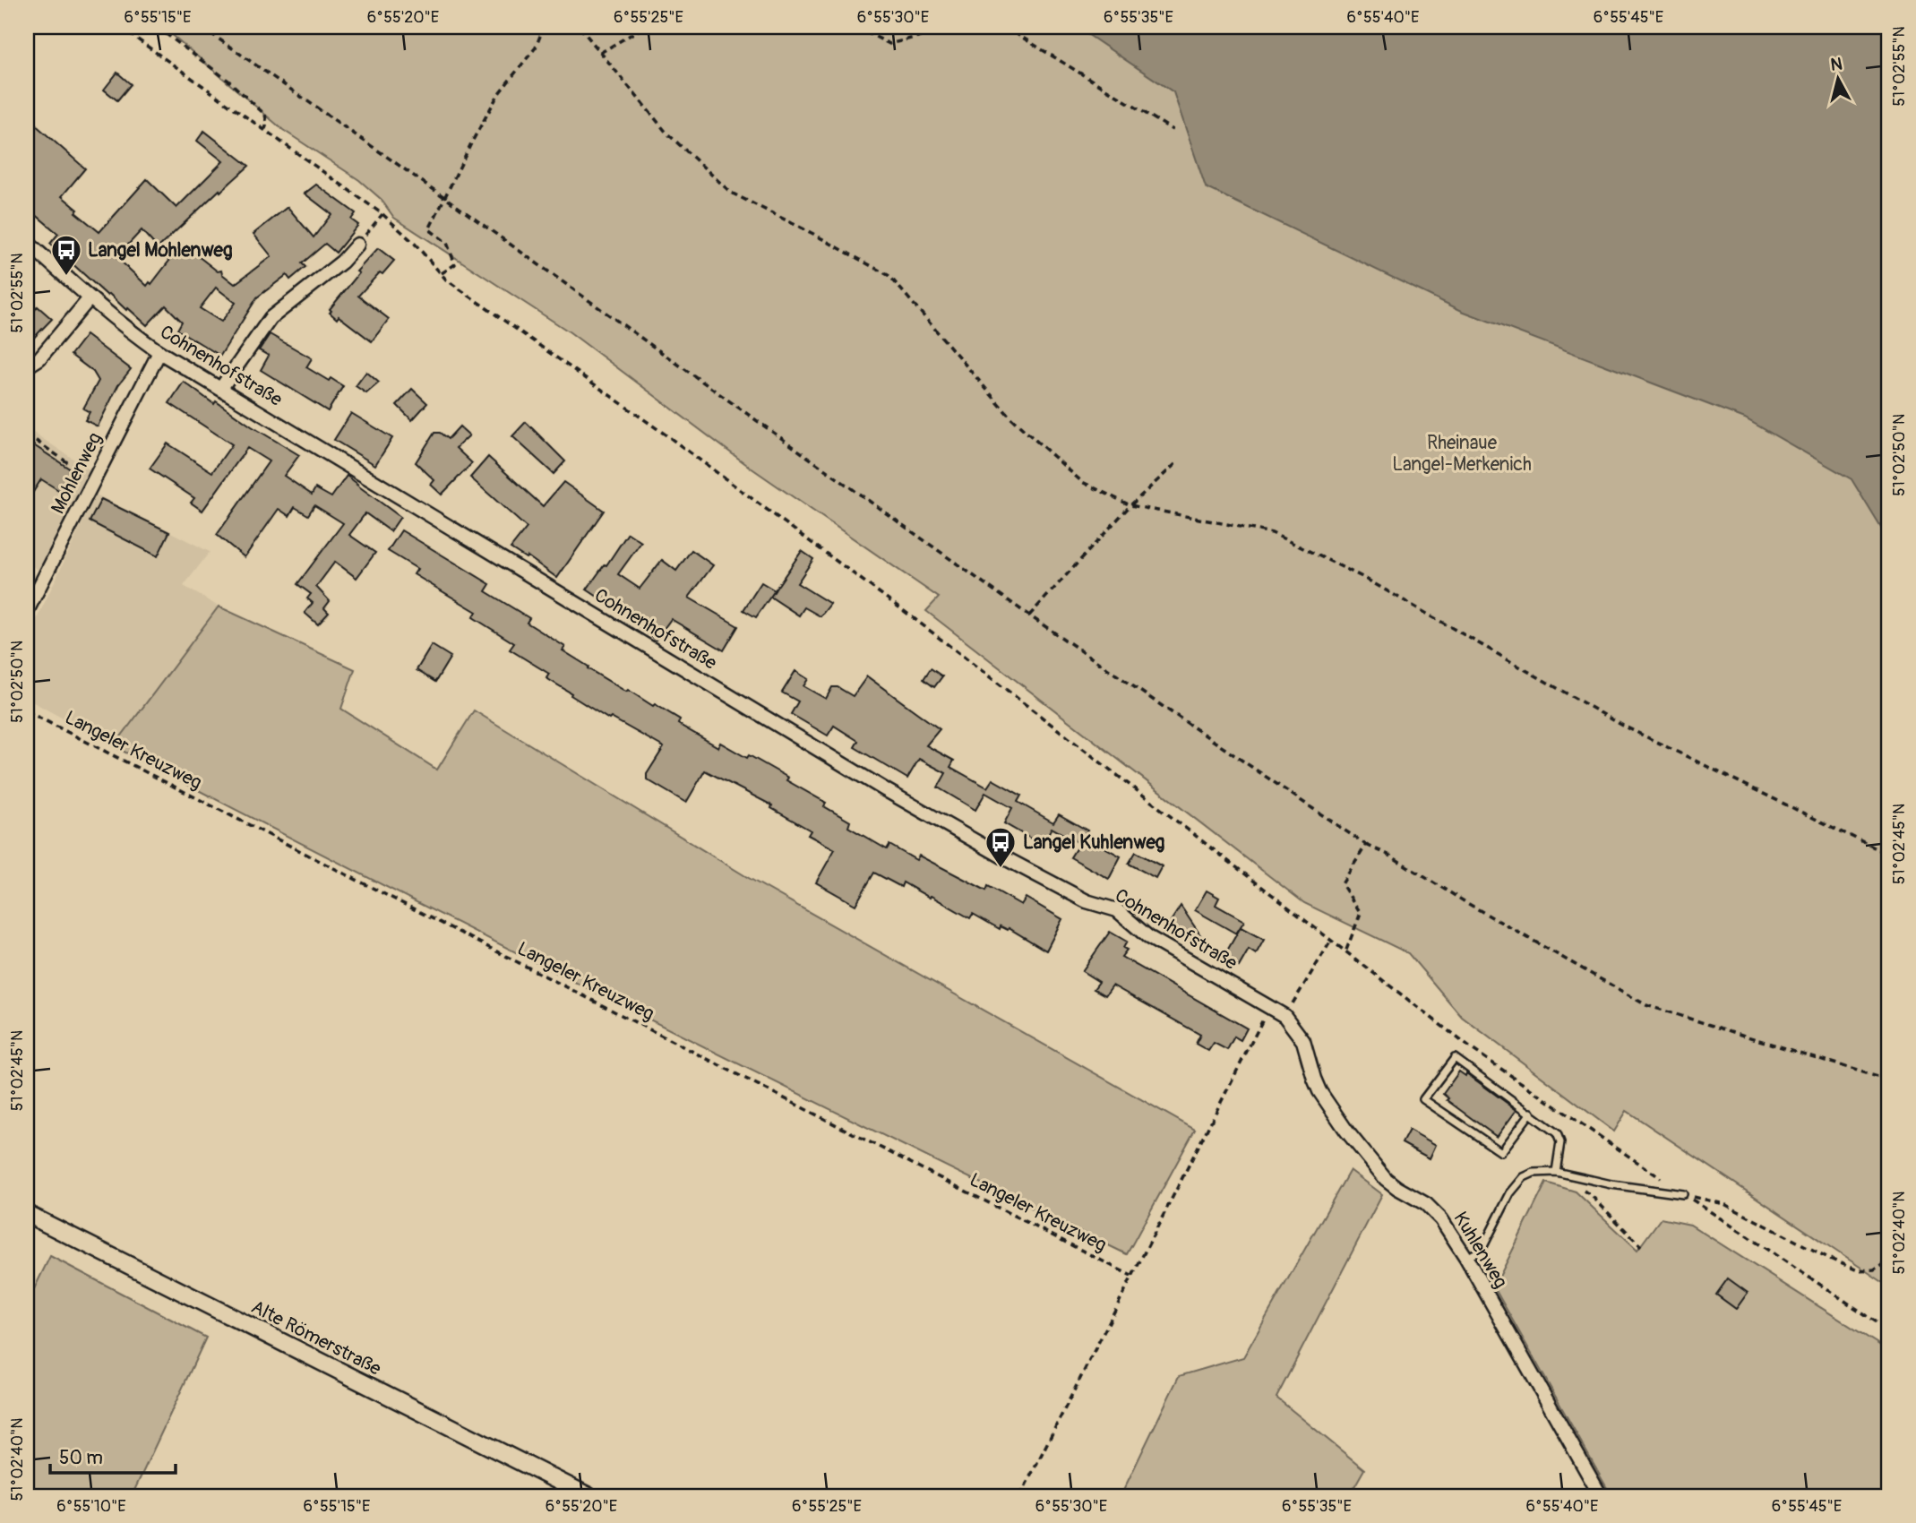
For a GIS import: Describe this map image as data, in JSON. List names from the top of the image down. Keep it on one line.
{"streets":{"street":["Cohnenhofstraße","Mohlenweg","Kuhlenweg","Alte Römerstraße"],"path":["Langeler Kreuzweg"]},"crossings":[["Cohnenhofstraße","Mohlenweg"],["Cohnenhofstraße","Kuhlenweg"]],"parks":["Rheinaue Langel-Merkenich"],"places":{"bus stop":["Langel Mohlenweg","Langel Kuhlenweg"]},"scale_bar":"50 m","north":"top","coordinates":["6°55'15\"E","6°55'20\"E","6°55'25\"E","6°55'30\"E","6°55'35\"E","6°55'40\"E","6°55'45\"E","51°02'55\"N","51°02'50\"N","51°02'45\"N","51°02'40\"N","6°55'10\"E"]}
